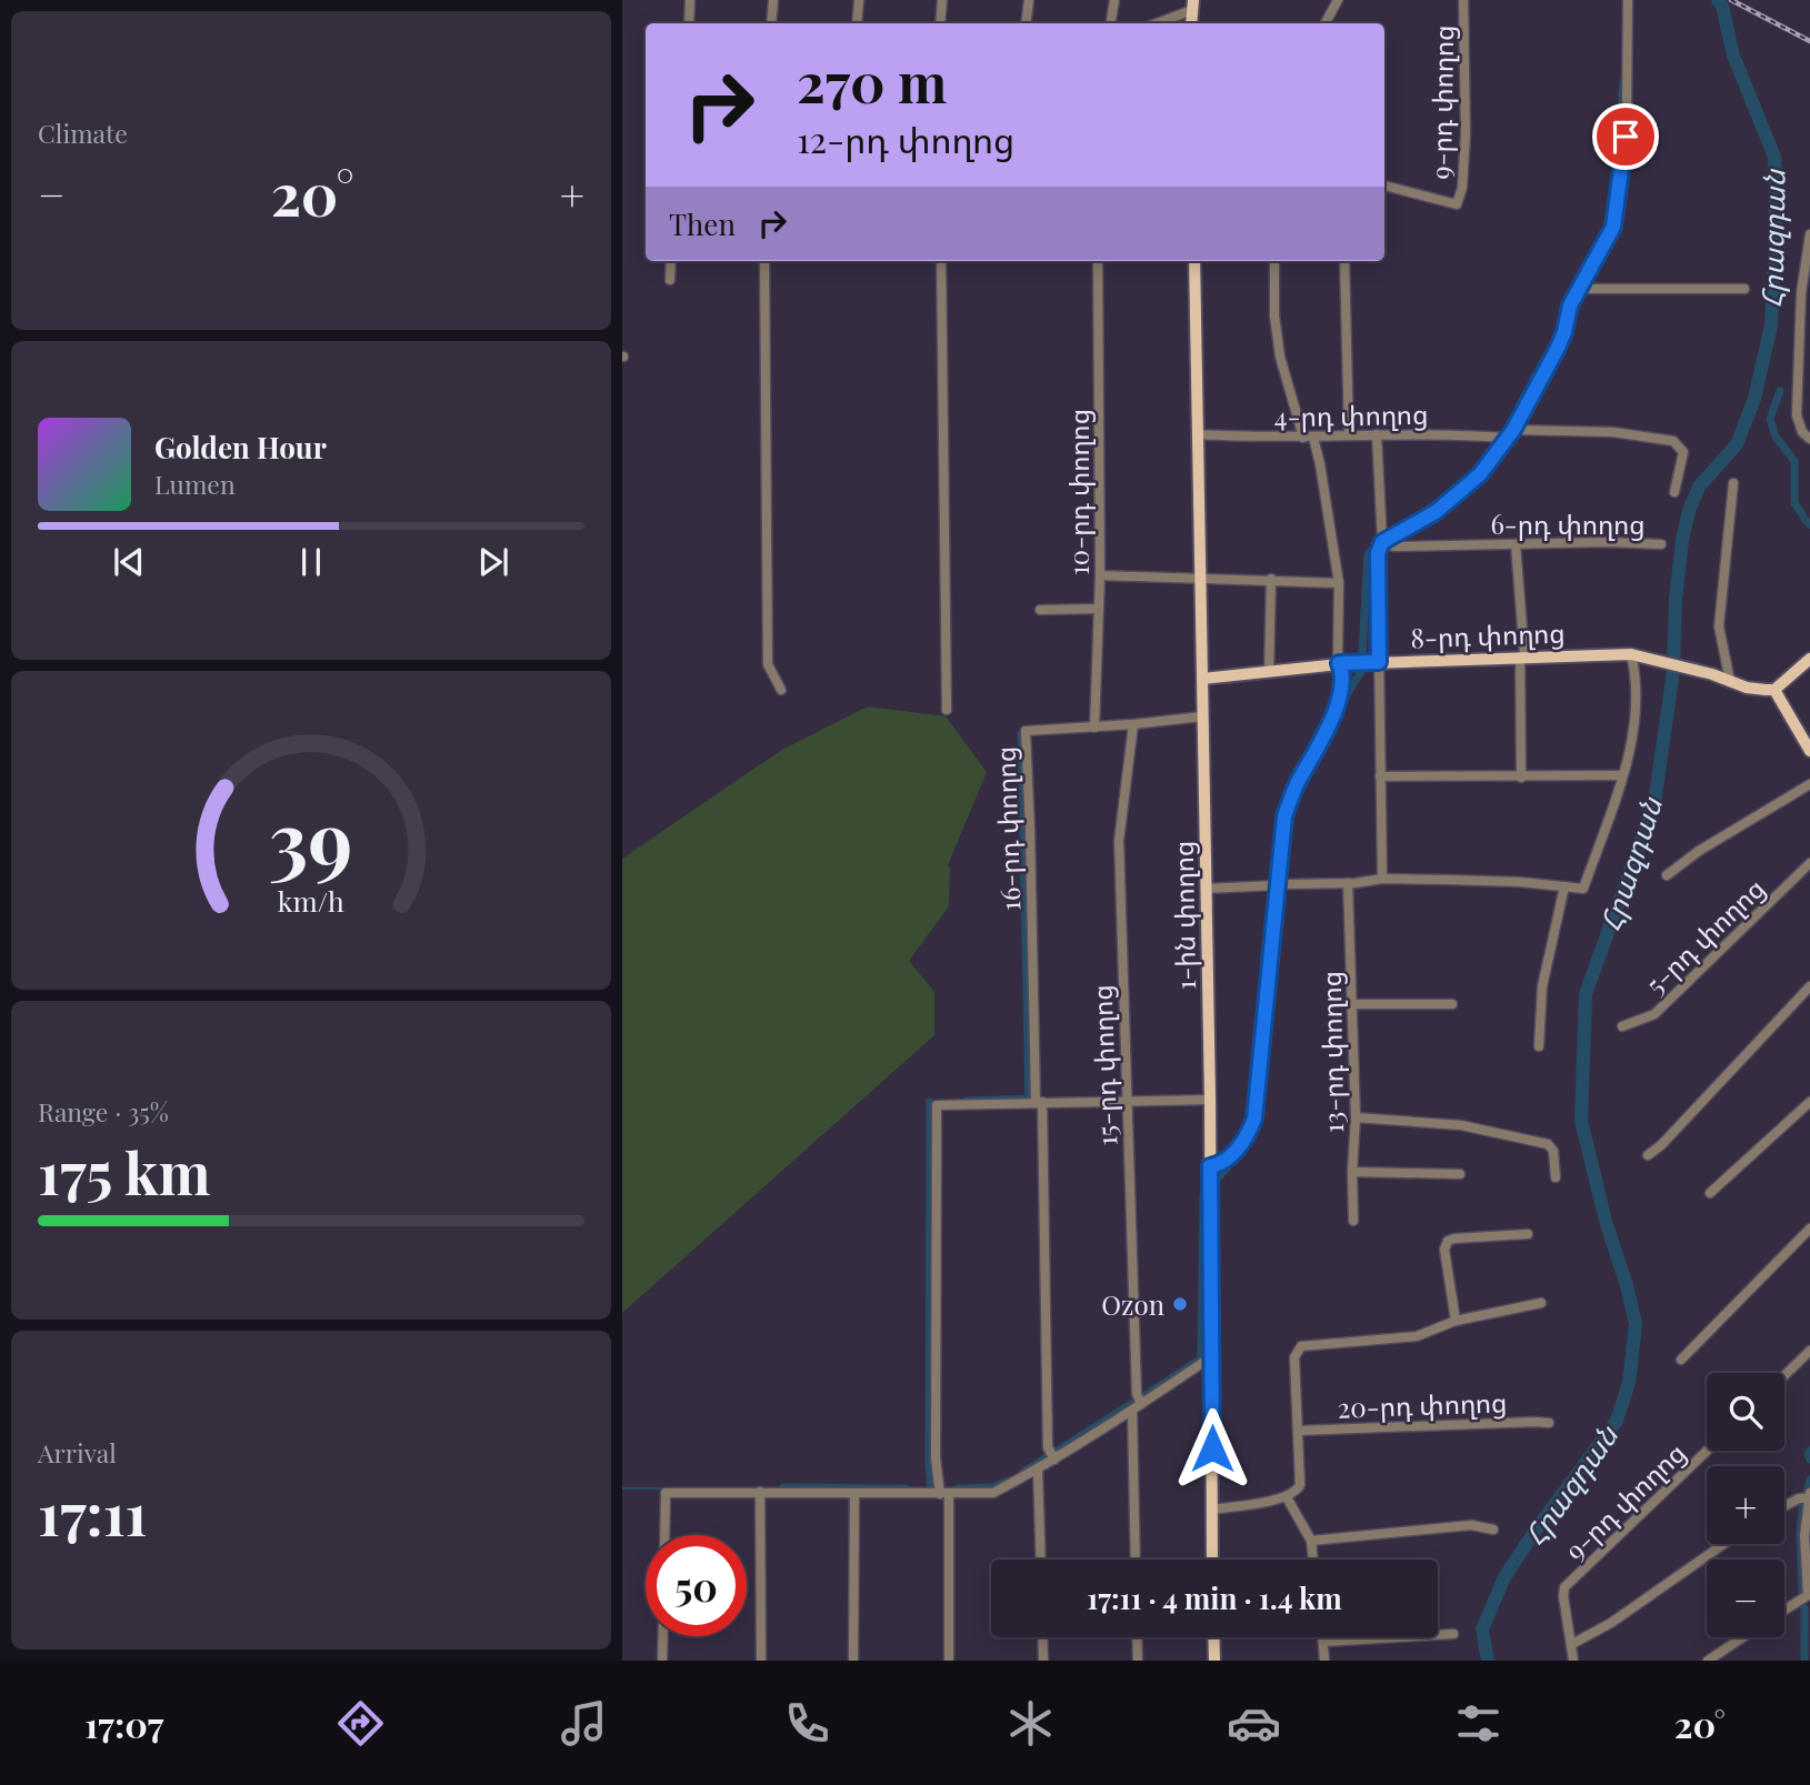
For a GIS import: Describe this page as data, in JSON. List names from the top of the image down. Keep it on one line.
{"streets":{"main road":["8-րդ փողոց","1-ին փողոց"],"street":["9-րդ փողոց","4-րդ փողոց","10-րդ փողոց","6-րդ փողոց","16-րդ փողոց","5-րդ փողոց","13-րդ փողոց","15-րդ փողոց","20-րդ փողոց"]},"crossings":[["4-րդ փողոց","1-ին փողոց"],["10-րդ փողոց","16-րդ փողոց"],["8-րդ փողոց","1-ին փողոց"],["16-րդ փողոց","1-ին փողոց"],["16-րդ փողոց","15-րդ փողոց"]],"water":["Հրազդան"],"places":["Ozon"],"page":{"tile":["Climate",["Range · 35%","175 km"],["Arrival","17:11"]],"turn":["270 m","12-րդ փողոց"],"heat":["−","20°","+"],"then":"Then","song":["Golden Hour","Lumen"],"map_buttons":["+","−"],"limit":"50","trip":"17:11 · 4 min · 1.4 km","tabs":["17:07","20°"],"gauge":["39","km/h"]}}
